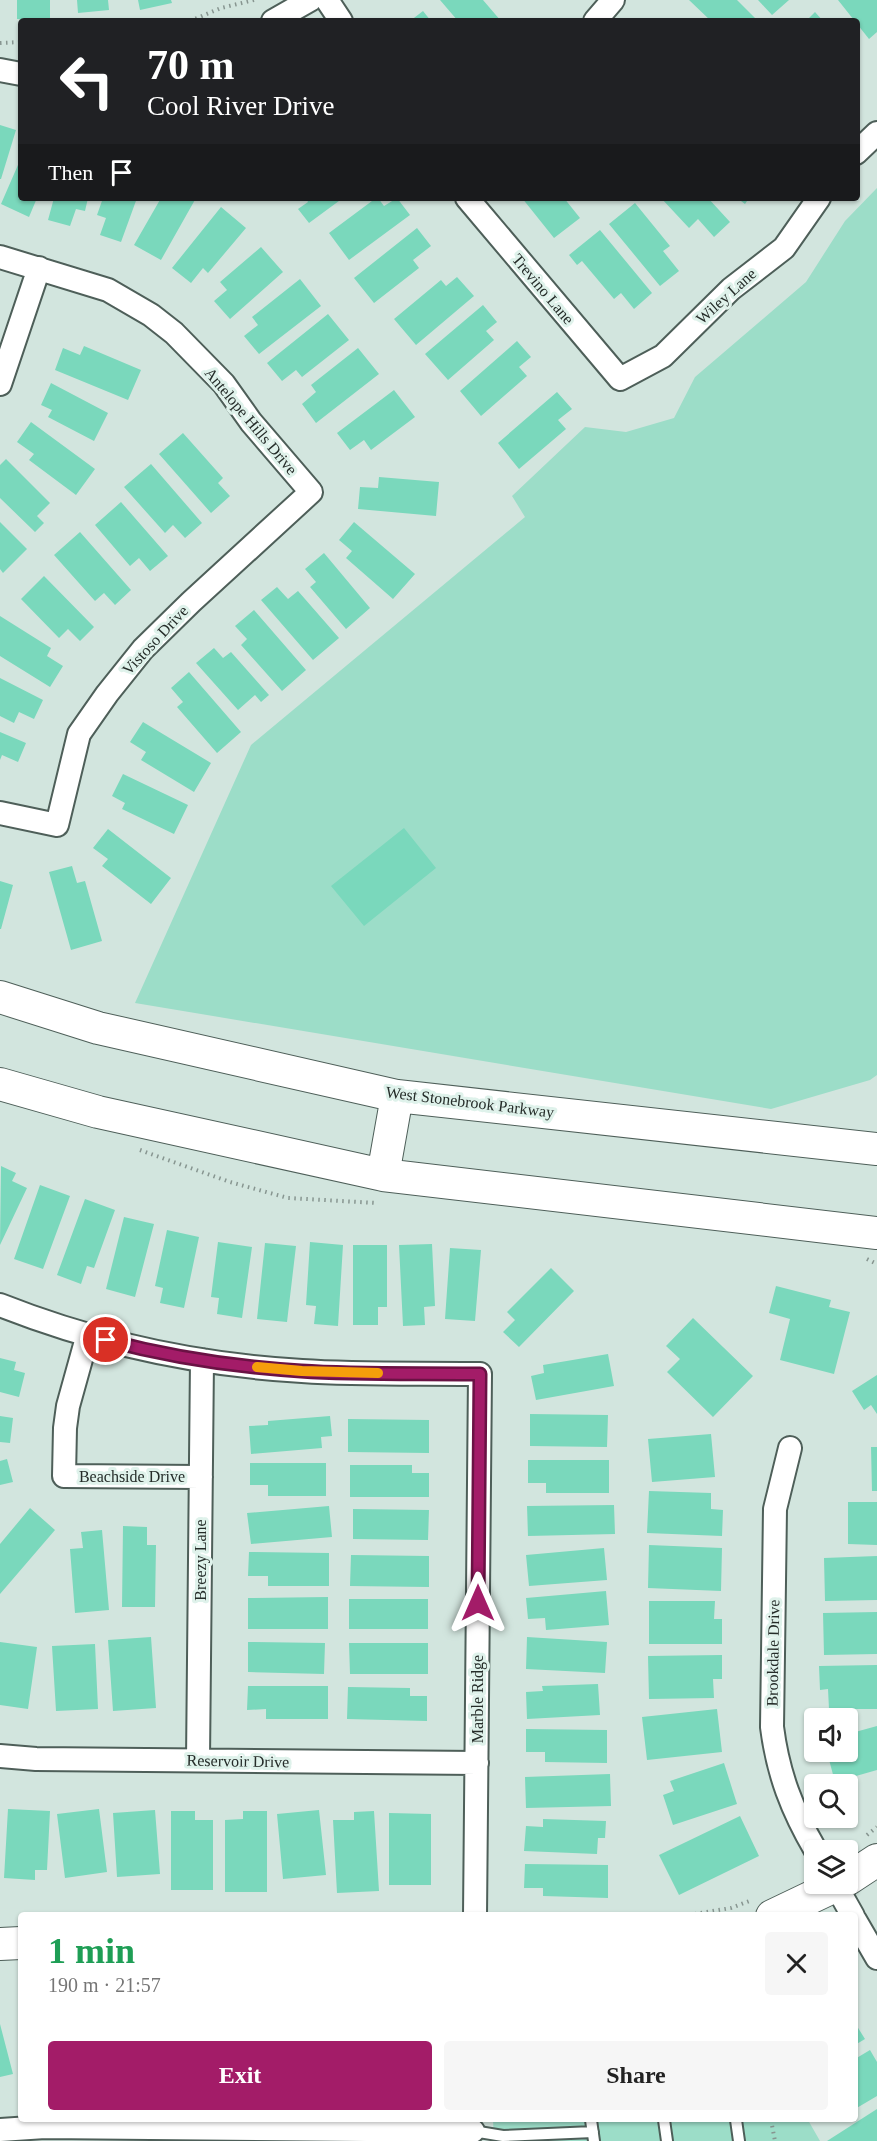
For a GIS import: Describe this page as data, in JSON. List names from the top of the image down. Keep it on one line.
{"streets":{"street":["Trevino Lane","Wiley Lane","Antelope Hills Drive","Vistoso Drive","West Stonebrook Parkway","Beachside Drive","Breezy Lane","Brookdale Drive","Marble Ridge","Reservoir Drive"]},"crossings":[["Trevino Lane","Wiley Lane"],["Antelope Hills Drive","Vistoso Drive"],["Beachside Drive","Breezy Lane"],["Breezy Lane","Marble Ridge"],["Breezy Lane","Reservoir Drive"],["Marble Ridge","Reservoir Drive"]],"page":{"turn":["70 m","Cool River Drive"],"then":"Then","heading":["1 min","190 m · 21:57"],"buttons":["Exit","Share"]}}
